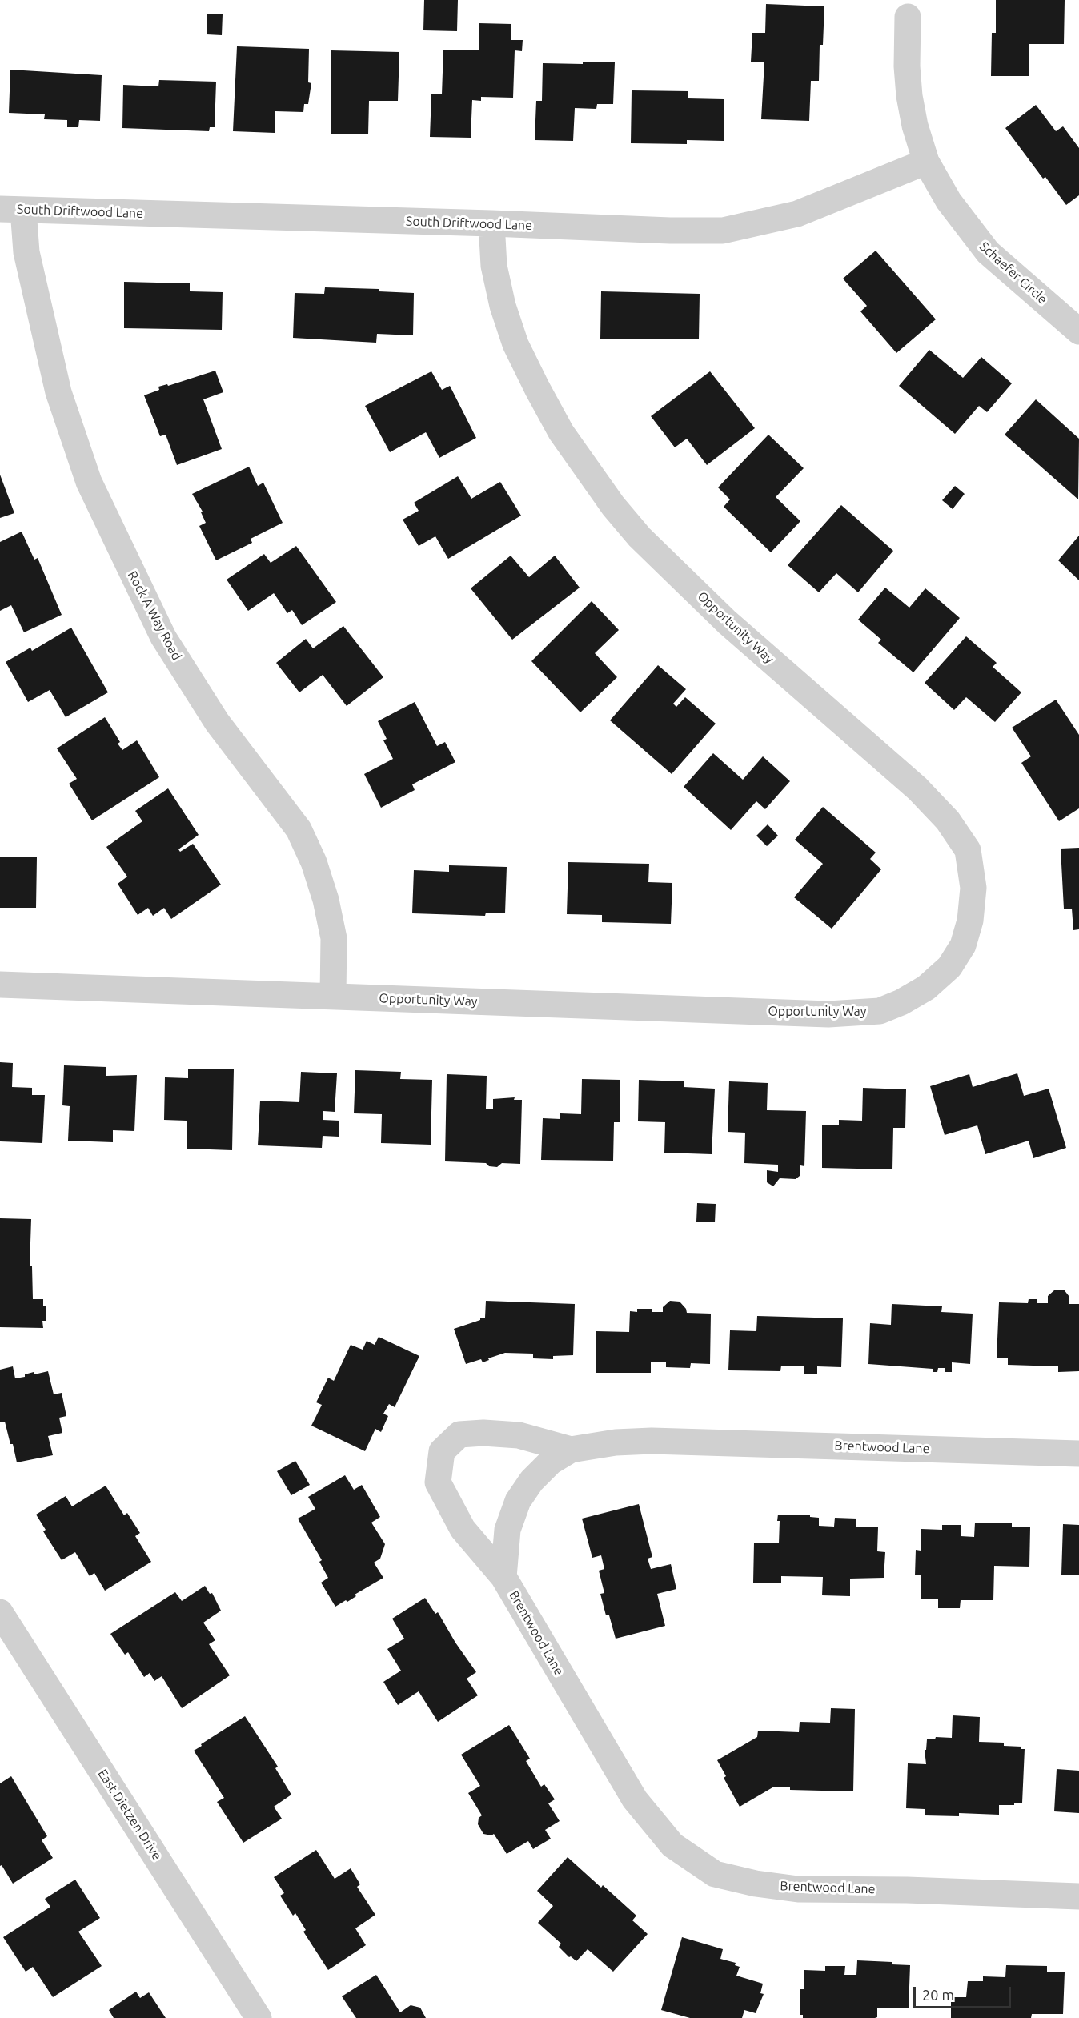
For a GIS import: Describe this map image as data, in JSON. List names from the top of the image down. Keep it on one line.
{"streets":{"street":["South Driftwood Lane","Schaefer Circle","Rock A Way Road","Opportunity Way","Brentwood Lane","East Dietzen Drive"]},"crossings":[["South Driftwood Lane","Schaefer Circle"],["South Driftwood Lane","Rock A Way Road"],["South Driftwood Lane","Opportunity Way"],["Rock A Way Road","Opportunity Way"]],"scale_bar":"20 m"}
